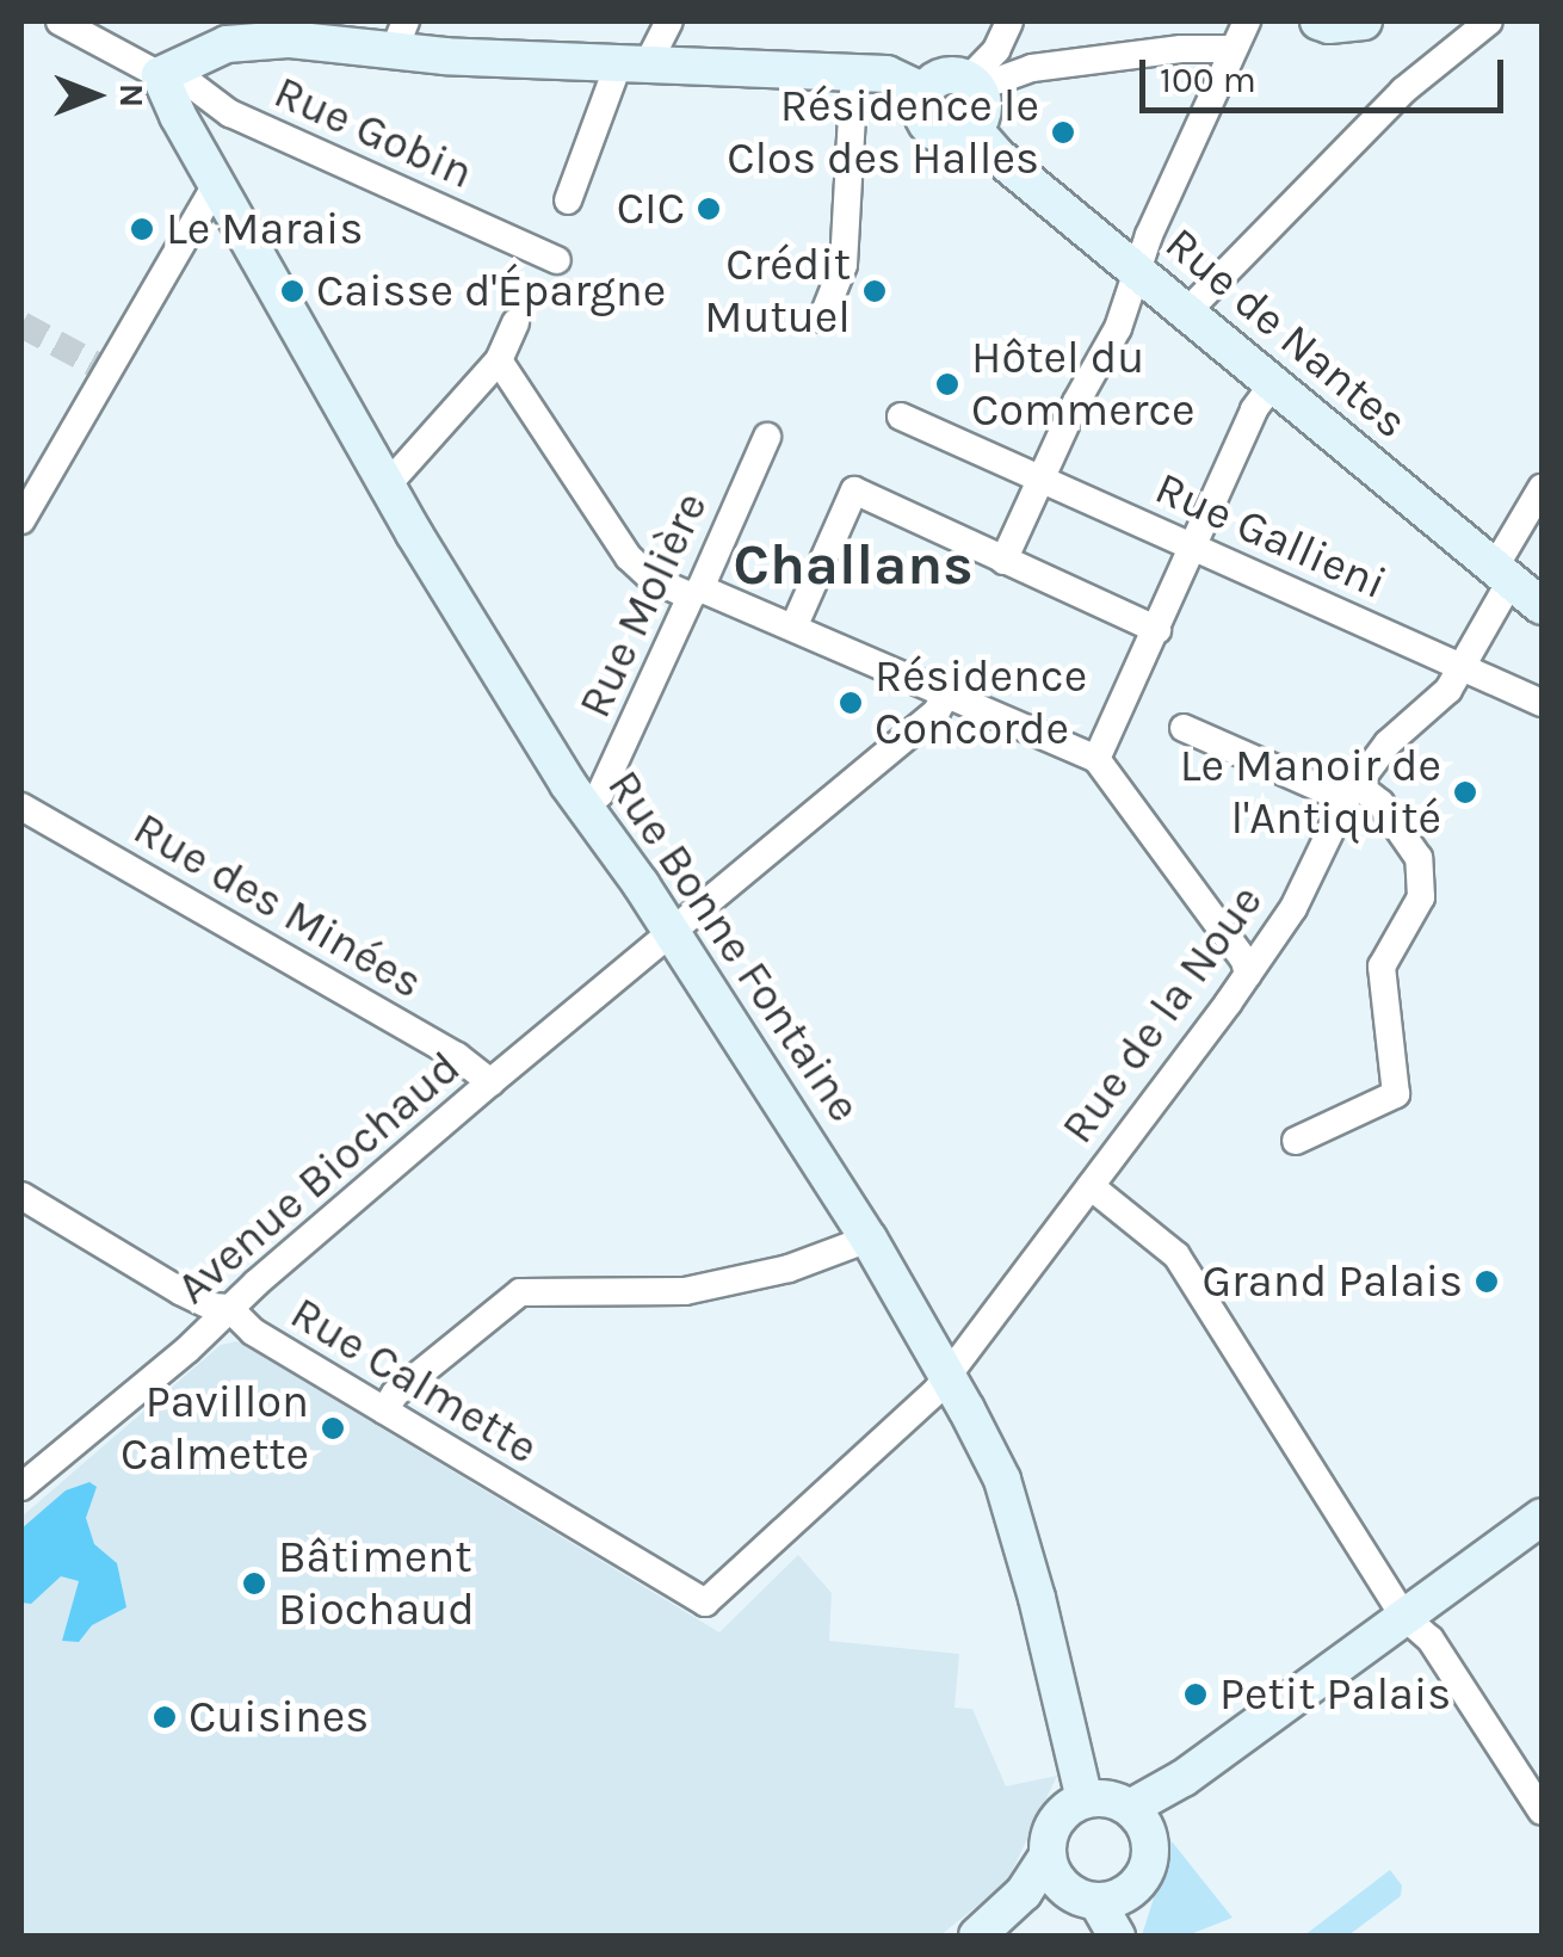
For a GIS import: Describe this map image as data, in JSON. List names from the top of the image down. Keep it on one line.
{"streets":{"street":["Rue Gobin","Rue de Nantes","Rue Gallieni","Rue Molière","Rue des Minées","Rue Bonne Fontaine","Rue de la Noue","Avenue Biochaud","Rue Calmette"]},"crossings":[["Rue Gobin","Rue Bonne Fontaine"],["Rue de Nantes","Rue de la Noue"],["Rue Gallieni","Rue de la Noue"],["Rue Molière","Rue Bonne Fontaine"],["Rue des Minées","Avenue Biochaud"],["Rue Bonne Fontaine","Rue de la Noue"],["Rue Bonne Fontaine","Avenue Biochaud"],["Rue de la Noue","Rue Calmette"],["Avenue Biochaud","Rue Calmette"]],"districts":["Challans"],"places":["Résidence le Clos des Halles","CIC","Le Marais","Caisse d'Épargne","Crédit Mutuel","Hôtel du Commerce","Résidence Concorde","Le Manoir de l'Antiquité","Grand Palais","Pavillon Calmette","Bâtiment Biochaud","Petit Palais","Cuisines"],"scale_bar":"100 m","north":"right"}
